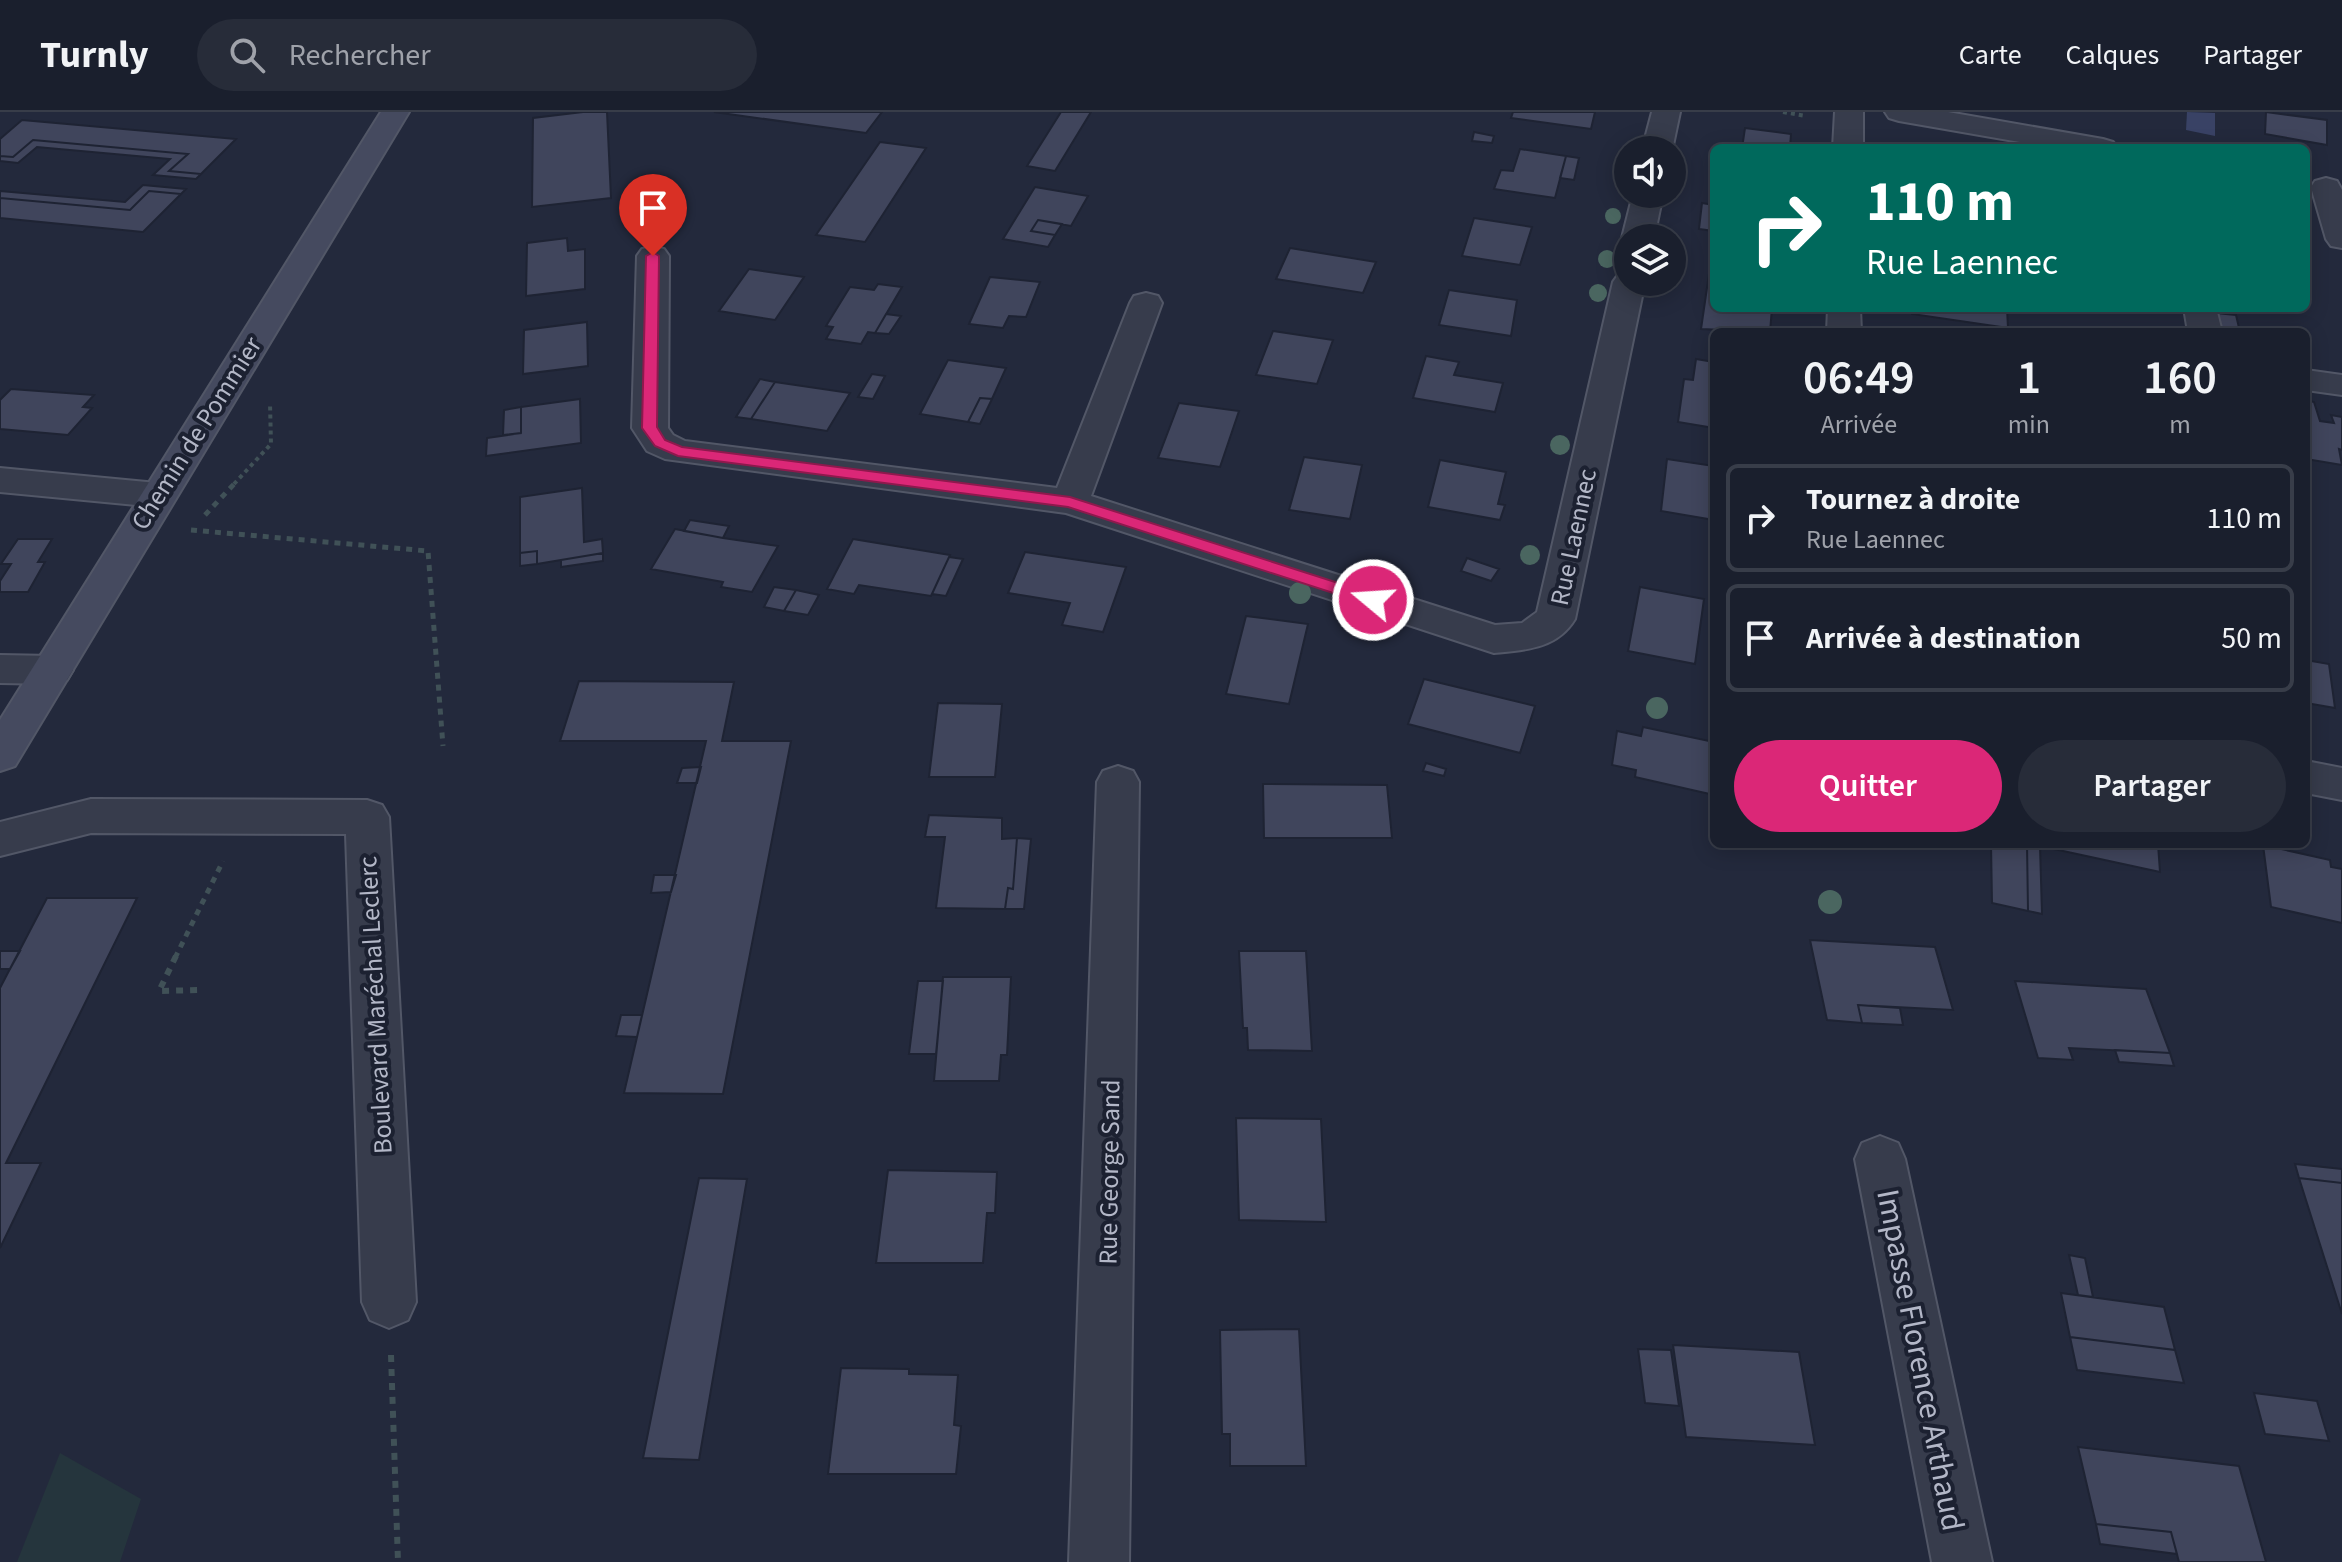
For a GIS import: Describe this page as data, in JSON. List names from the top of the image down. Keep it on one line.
{"streets":{"street":["Chemin de Pommier","Rue Laennec","Boulevard Maréchal Leclerc","Rue George Sand","Impasse Florence Arthaud"]},"page":{"header":"Turnly","search":"Rechercher","nav":["Carte","Calques","Partager"],"turn":["110 m","Rue Laennec"],"eta":["06:49","Arrivée","1","min","160","m"],"list":[{"name":"Tournez à droite","note":"Rue Laennec","value":"110 m"},{"name":"Arrivée à destination","value":"50 m"}],"buttons":["Quitter","Partager"]}}
